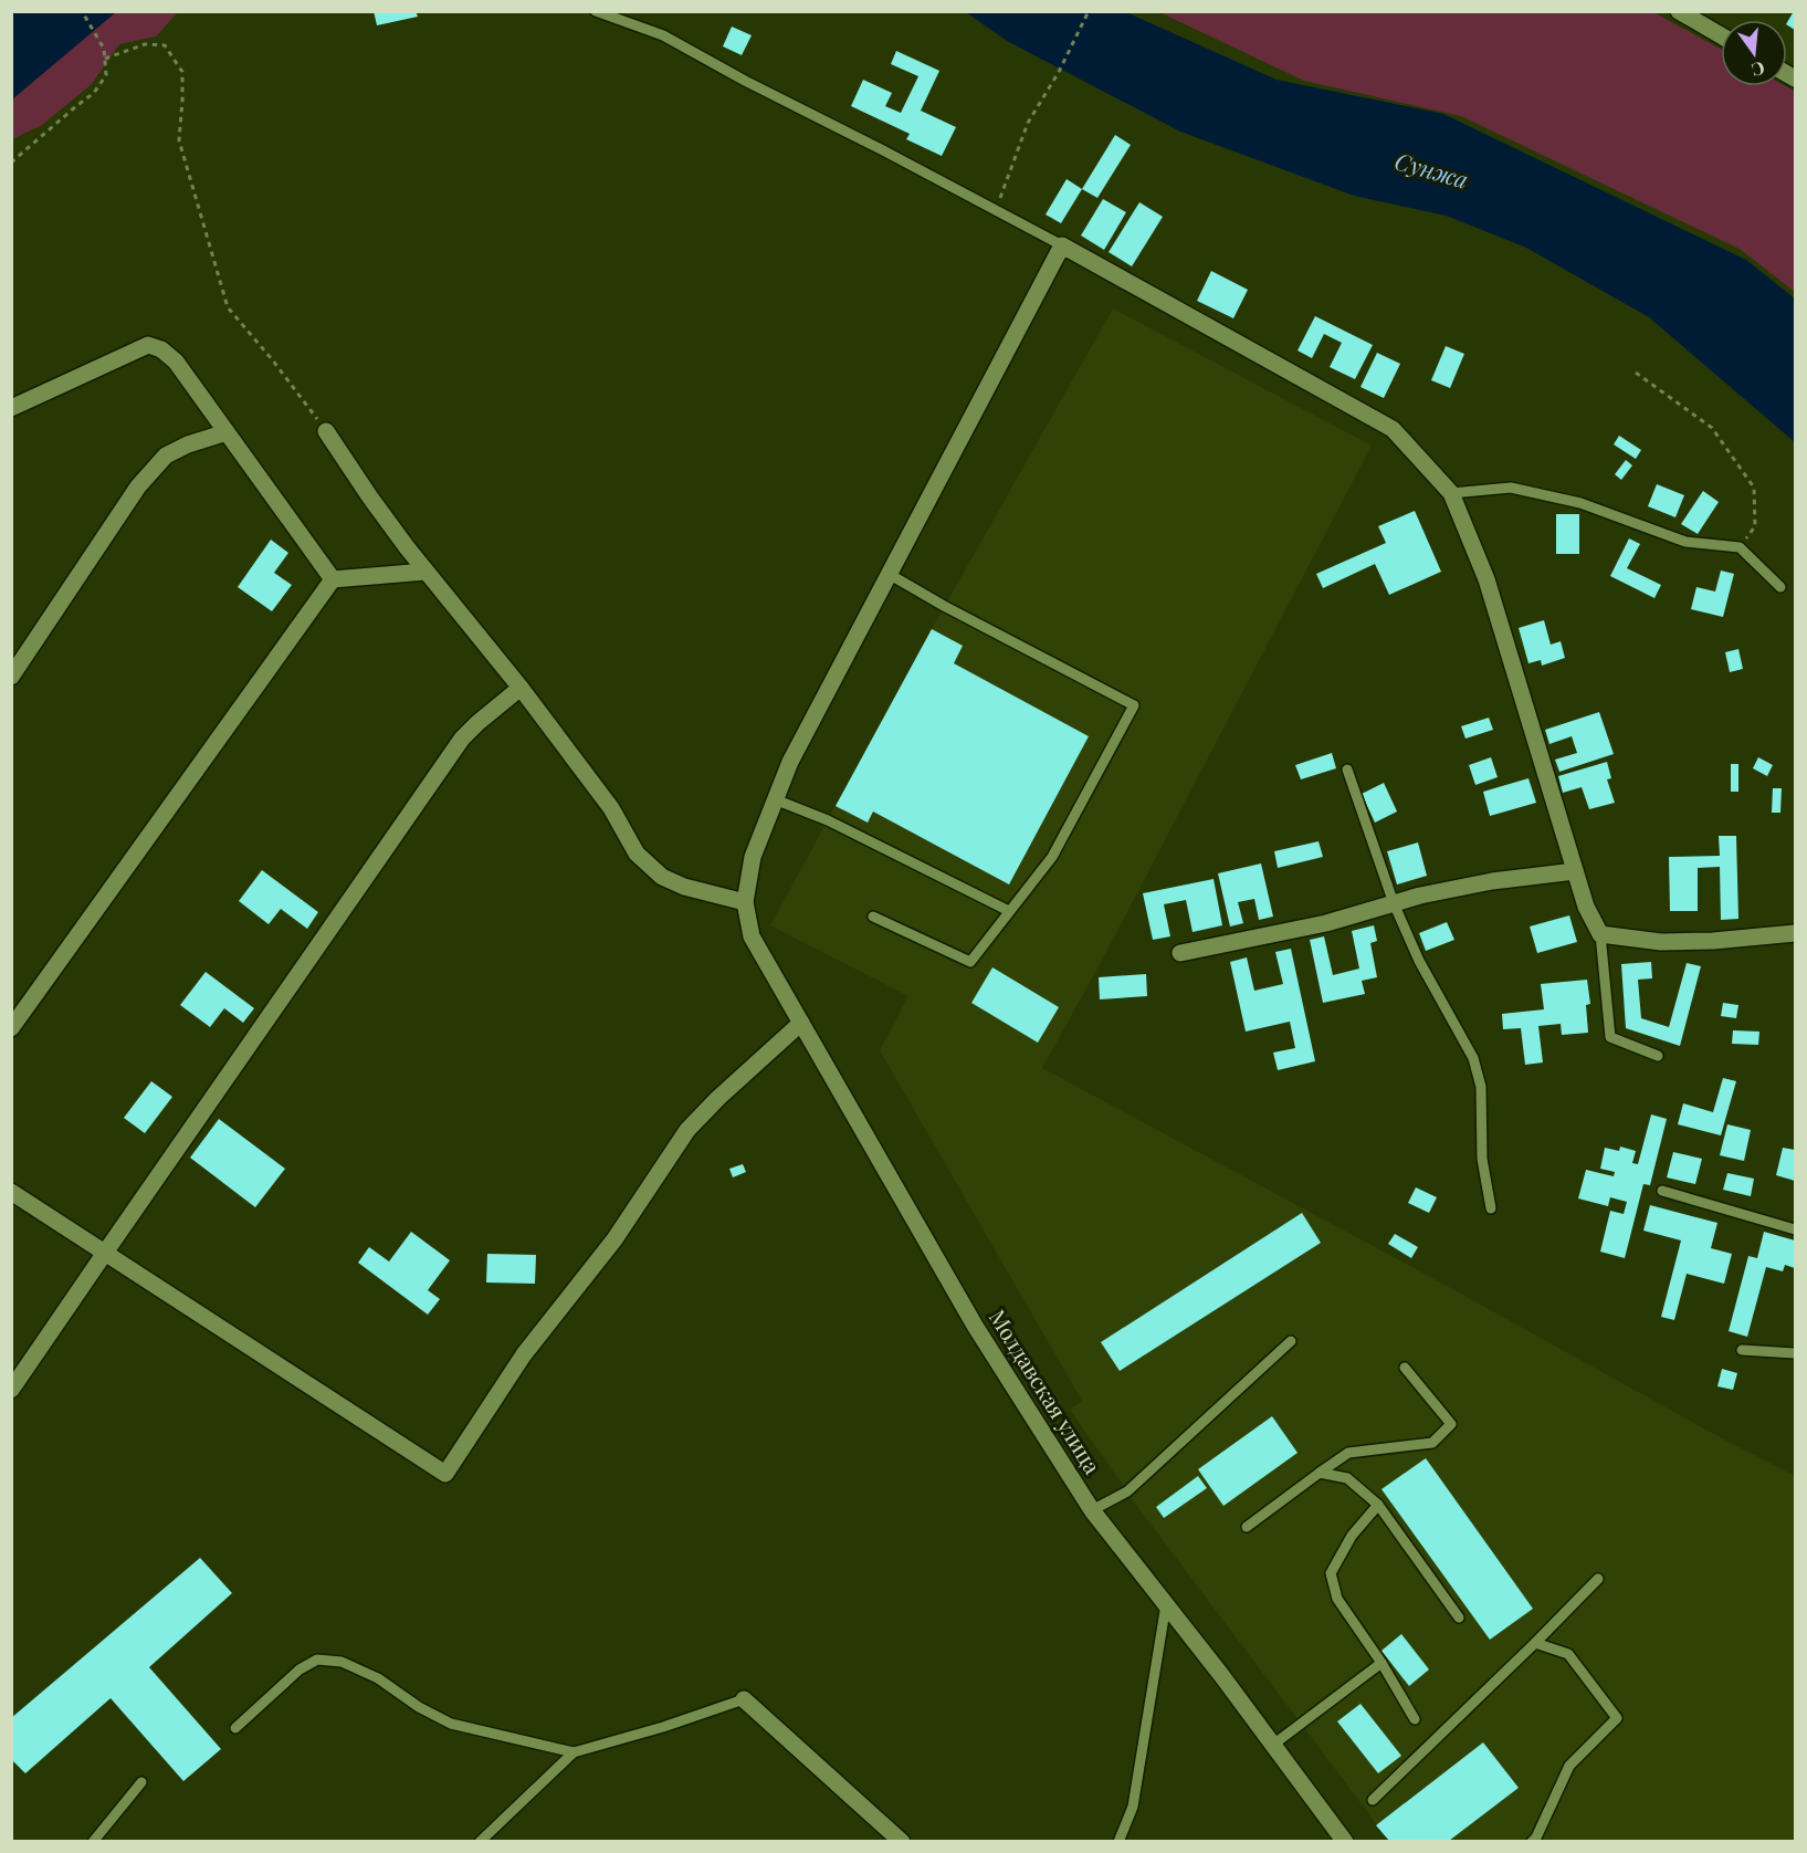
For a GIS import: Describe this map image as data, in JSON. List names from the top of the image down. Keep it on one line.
{"streets":{"street":["Молдавская улица"]},"water":["Сунжа"],"north":"bottom"}
